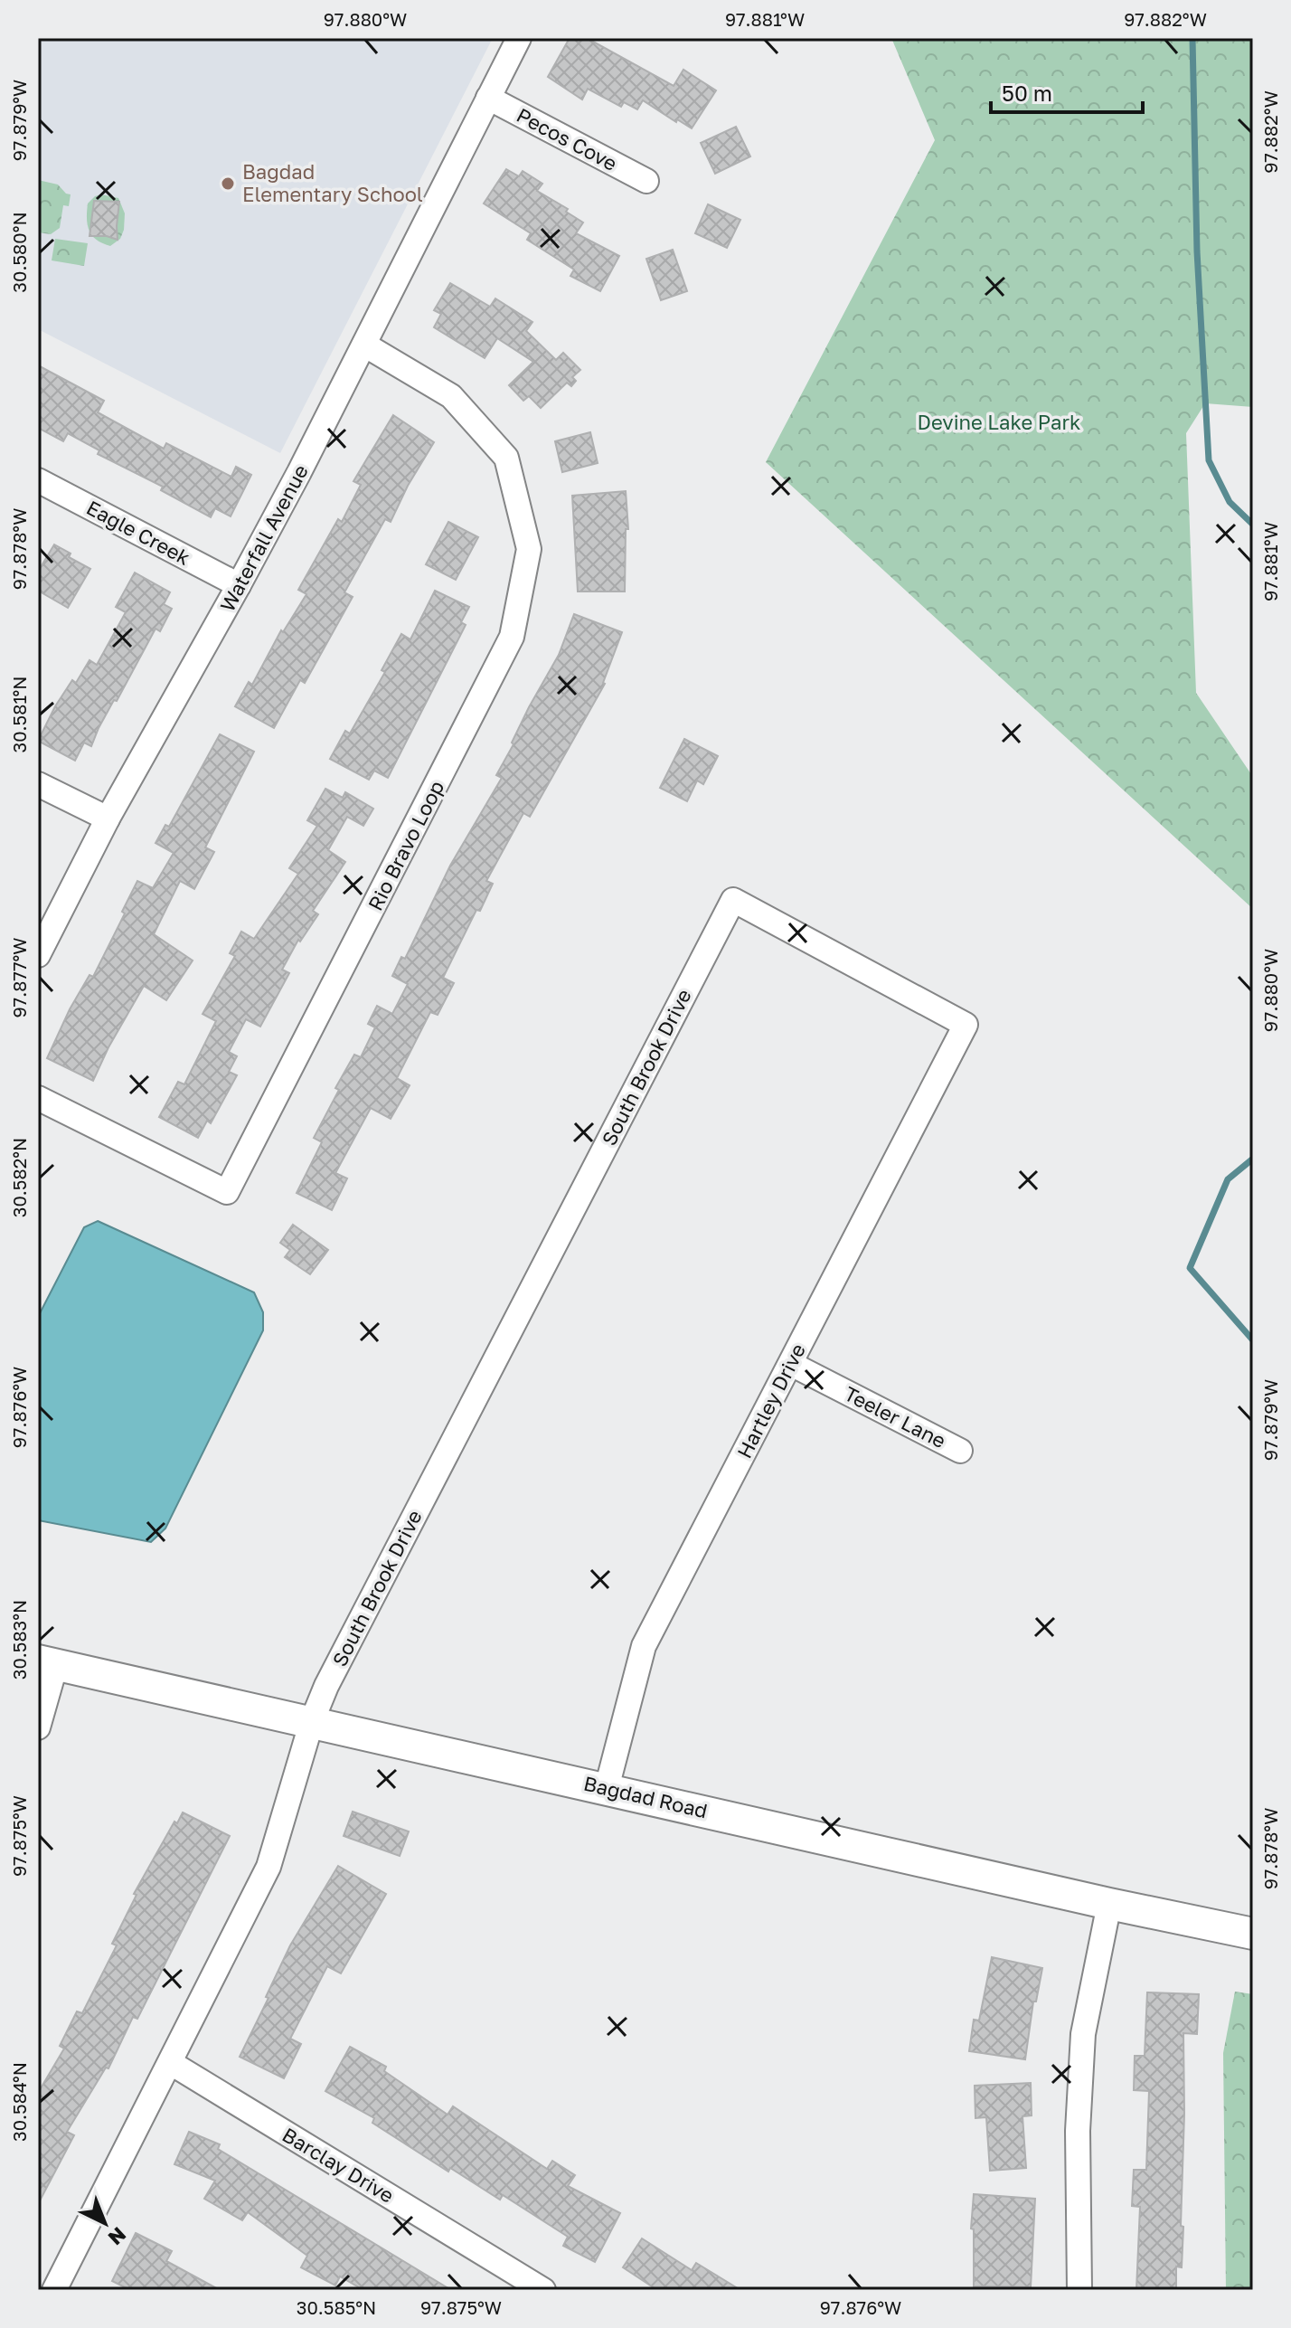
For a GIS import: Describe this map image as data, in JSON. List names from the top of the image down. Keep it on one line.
{"streets":{"street":["Pecos Cove","Eagle Creek","Waterfall Avenue","Rio Bravo Loop","South Brook Drive","Hartley Drive","Teeler Lane","Bagdad Road","Barclay Drive"]},"crossings":[["Pecos Cove","Waterfall Avenue"],["Eagle Creek","Waterfall Avenue"],["Waterfall Avenue","Rio Bravo Loop"],["South Brook Drive","Hartley Drive"],["South Brook Drive","Bagdad Road"],["South Brook Drive","Barclay Drive"],["Hartley Drive","Teeler Lane"],["Hartley Drive","Bagdad Road"]],"parks":["Devine Lake Park"],"places":["Bagdad Elementary School"],"scale_bar":"50 m","north":"bottom right","coordinates":["97.880°W","97.881°W","97.882°W","97.879°W","30.580°N","97.878°W","30.581°N","97.877°W","30.582°N","97.876°W","30.583°N","97.875°W","30.584°N","30.585°N"]}
